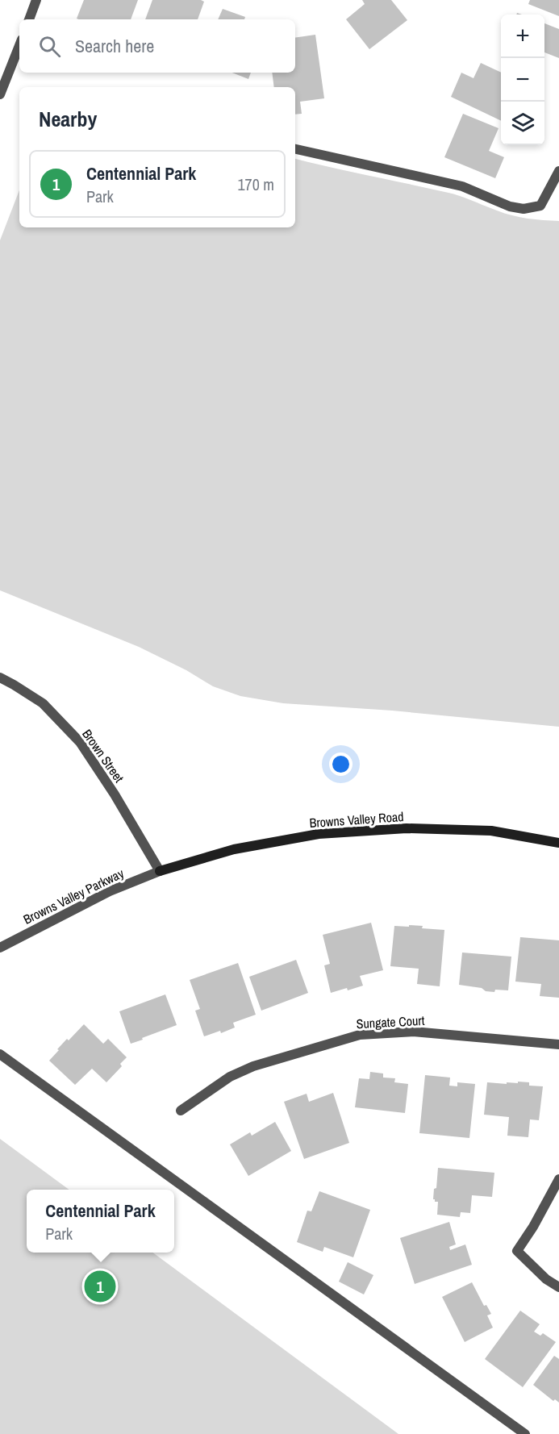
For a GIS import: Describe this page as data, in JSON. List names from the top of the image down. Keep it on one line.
{"streets":{"main road":["Browns Valley Road"],"street":["Brown Street","Browns Valley Parkway","Sungate Court"]},"crossings":[["Brown Street","Browns Valley Road"],["Brown Street","Browns Valley Parkway"],["Browns Valley Road","Browns Valley Parkway"]],"page":{"map_buttons":["+","−"],"search":"Search here","heading":"Nearby","list":[{"mark":"1","name":"Centennial Park","note":"Park","value":"170 m"}],"popup":["Centennial Park","Park"],"pins":"1"}}
